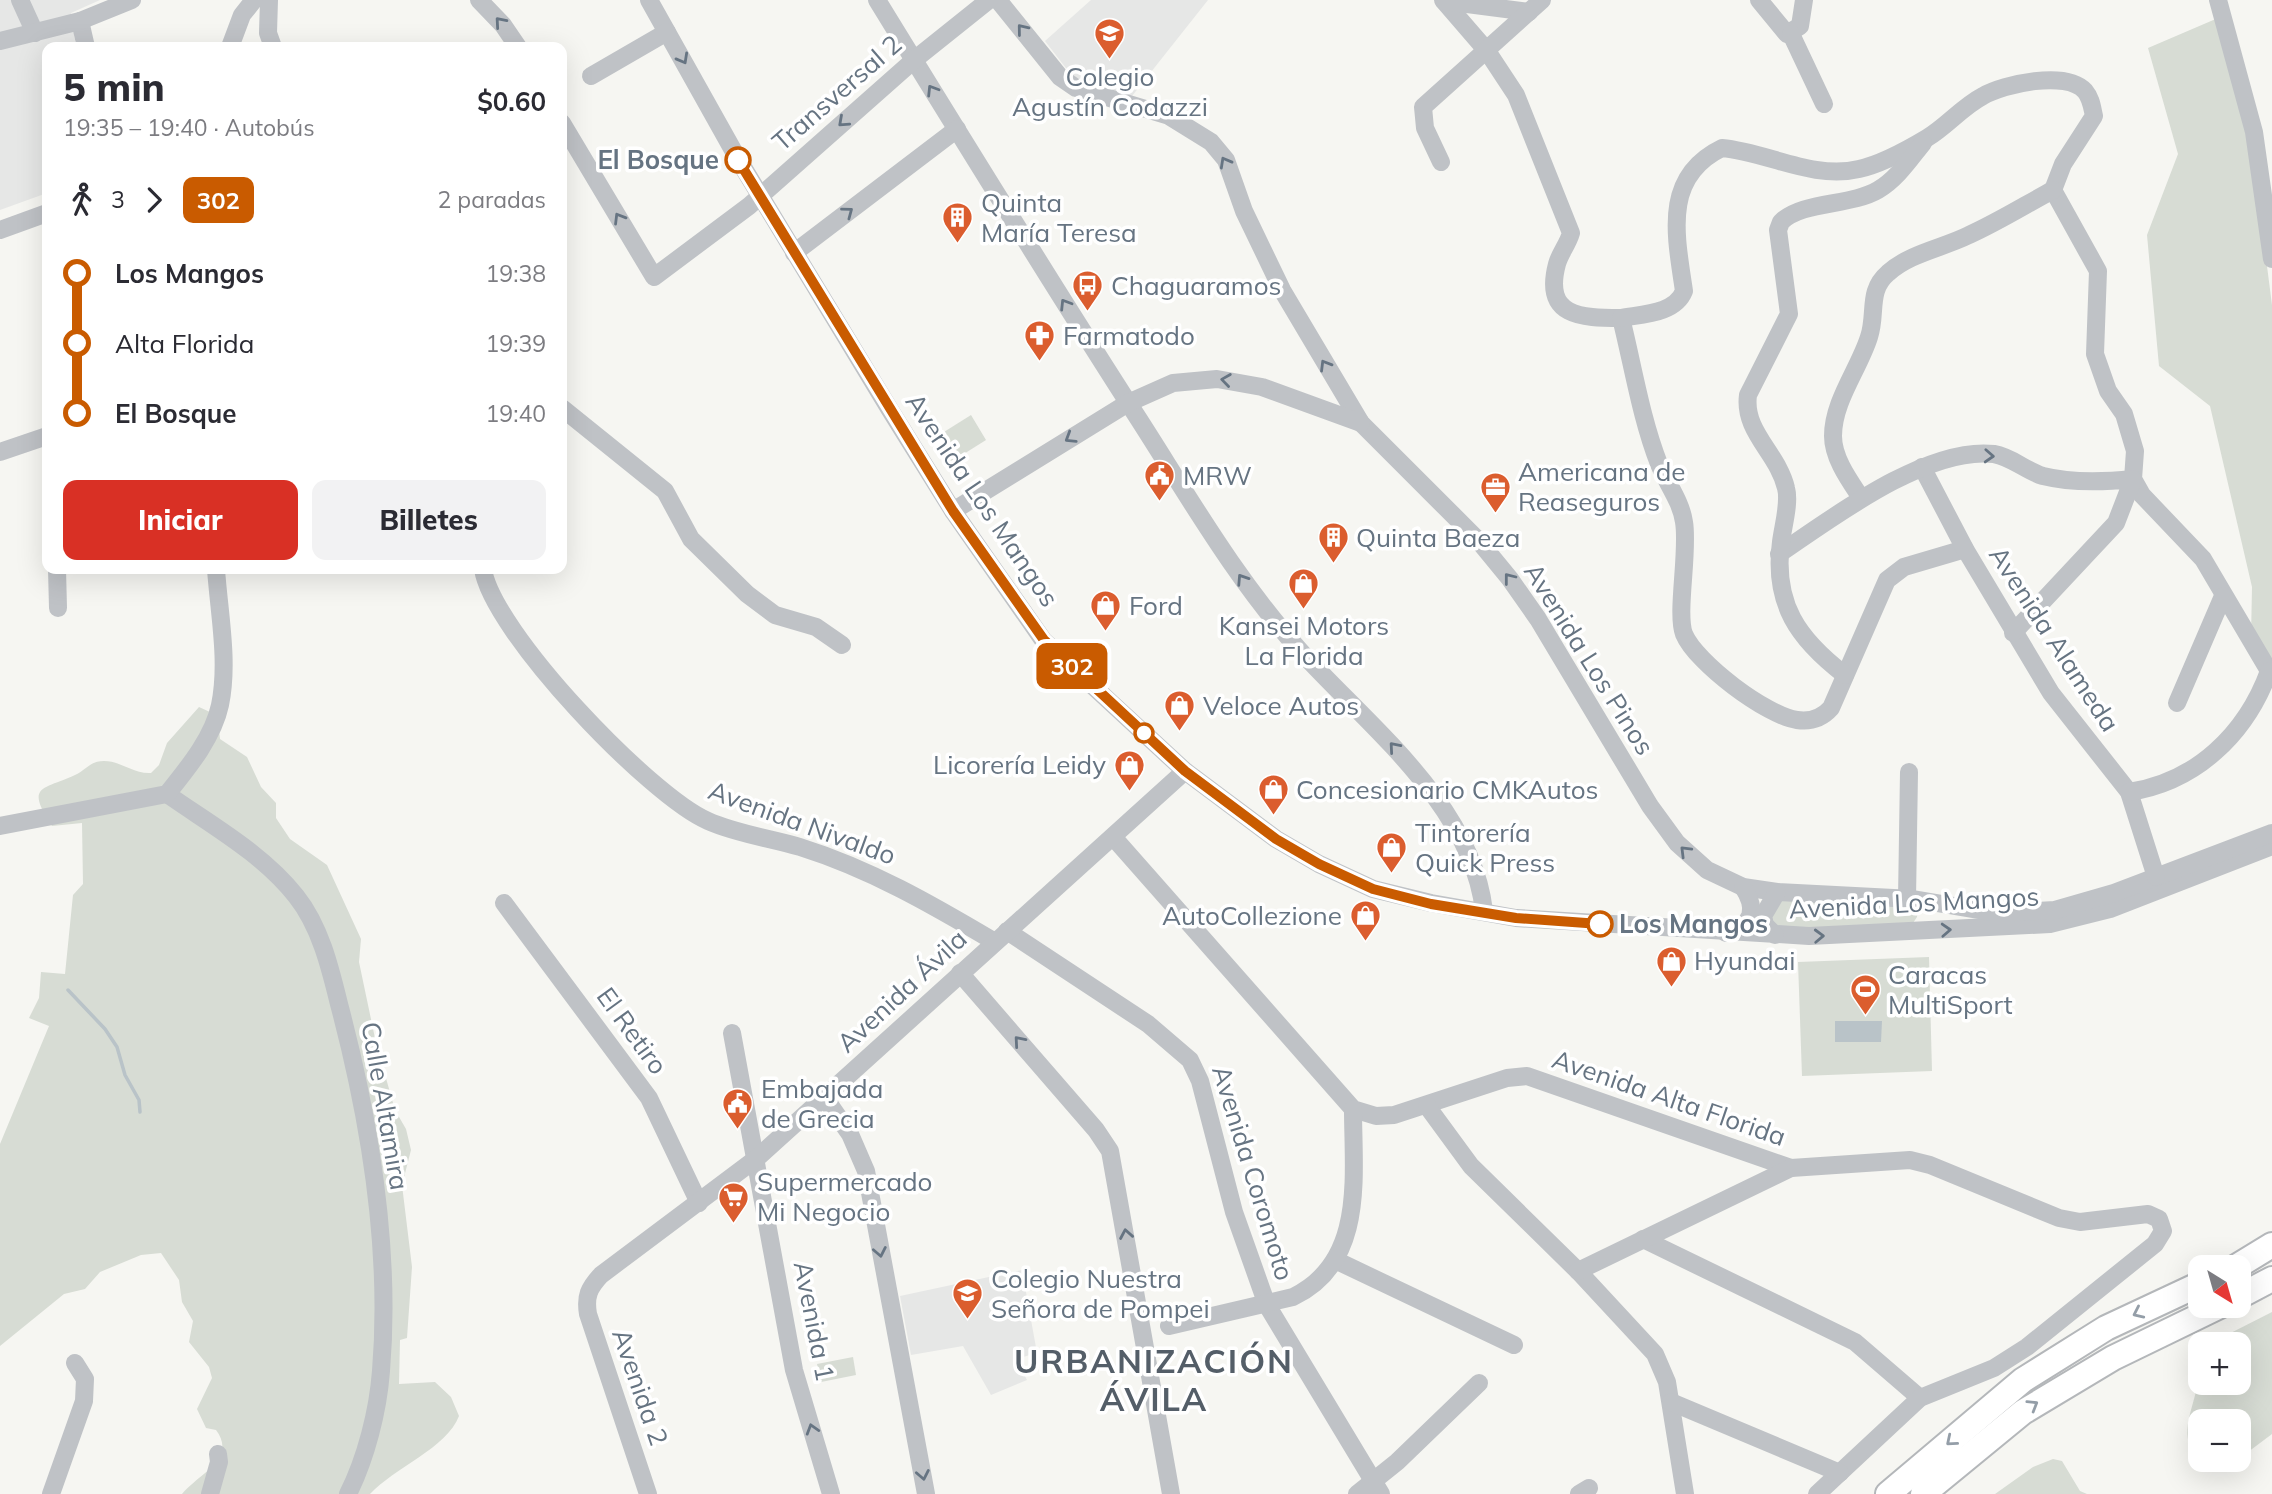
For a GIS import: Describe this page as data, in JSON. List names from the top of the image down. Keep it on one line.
{"streets":{"street":["Transversal 2","Avenida Los Mangos","Avenida Alameda","Avenida Los Pinos","Avenida Nivaldo","Avenida Ávila","El Retiro","Avenida Alta Florida","Calle Altamira","Avenida Coromoto","Avenida 1","Avenida 2"]},"crossings":[["Transversal 2","Avenida Los Mangos"],["Avenida Los Mangos","Avenida Ávila"],["Avenida Alameda","Avenida Los Pinos"],["Avenida Nivaldo","Avenida Ávila"],["Avenida Nivaldo","Avenida Coromoto"],["Avenida Ávila","El Retiro"],["Avenida Ávila","Avenida Coromoto"],["Avenida Ávila","Avenida 1"],["Avenida Ávila","Avenida 2"]],"one_way":["Avenida Los Pinos"],"districts":["URBANIZACIÓN ÁVILA"],"places":{"school or university":["Colegio Agustín Codazzi","Colegio Nuestra Señora de Pompei"],"other":["El Bosque","Los Mangos"],"building":["Quinta María Teresa","Quinta Baeza"],"bus stop":["Chaguaramos"],"pharmacy":["Farmatodo"],"public building":["MRW","Embajada de Grecia"],"office":["Americana de Reaseguros"],"shop":["Kansei Motors La Florida","Ford","Veloce Autos","Licorería Leidy","Concesionario CMKAutos","Tintorería Quick Press","AutoCollezione","Hyundai"],"sports":["Caracas MultiSport"],"supermarket":["Supermercado Mi Negocio"]},"lines":["bus line 302"],"north":"bottom right","page":{"on_map":"302","heading":["5 min","19:35 – 19:40 · Autobús","$0.60"],"legs":["3","302","2 paradas"],"list":[{"name":"Los Mangos","value":"19:38"},{"name":"Alta Florida","value":"19:39"},{"name":"El Bosque","value":"19:40"}],"buttons":["Iniciar","Billetes"],"map_buttons":["+","−"]}}
